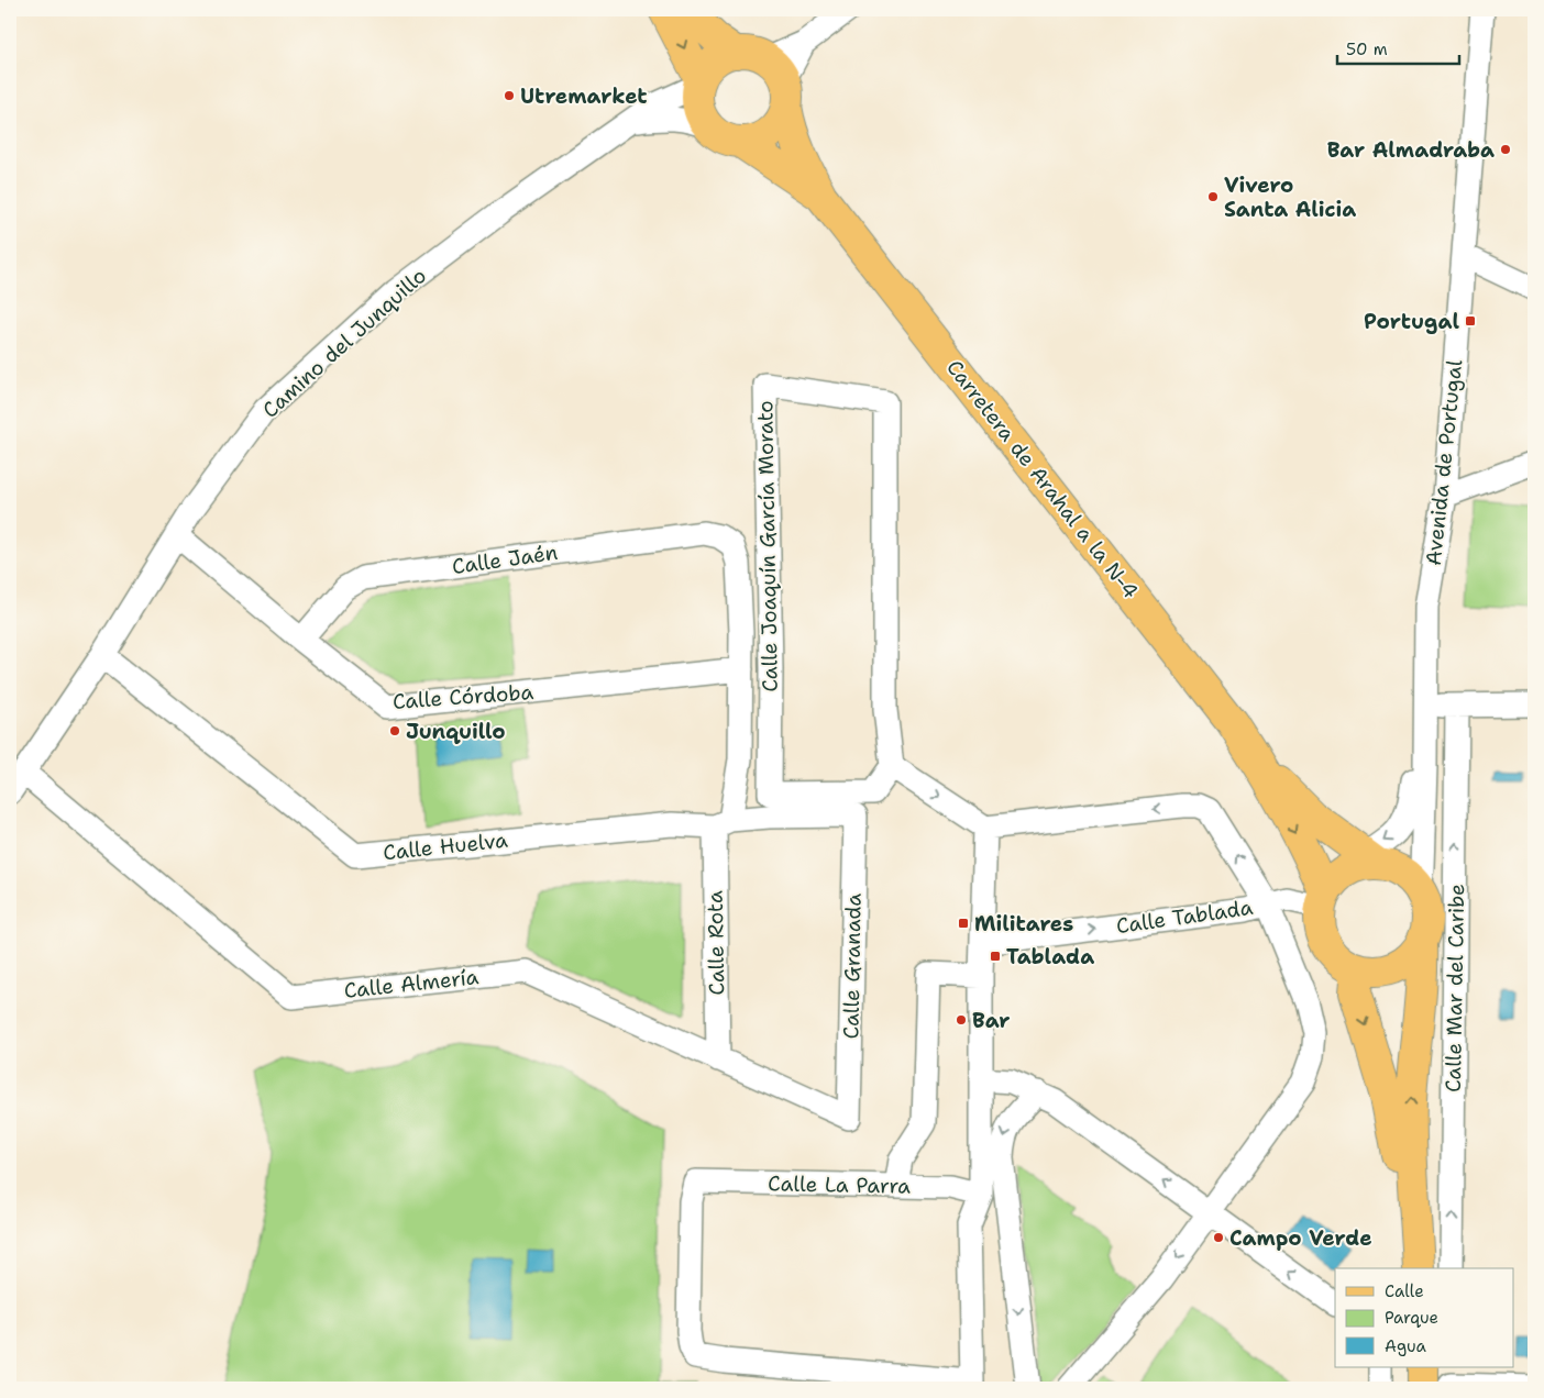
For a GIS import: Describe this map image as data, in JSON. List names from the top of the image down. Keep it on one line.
{"streets":{"main road":["Carretera de Arahal a la N-4"],"street":["Camino del Junquillo","Avenida de Portugal","Calle Joaquín García Morato","Calle Jaén","Calle Córdoba","Calle Huelva","Calle Tablada","Calle Rota","Calle Granada","Calle Almería","Calle Mar del Caribe","Calle La Parra"]},"crossings":[["Camino del Junquillo","Carretera de Arahal a la N-4"],["Camino del Junquillo","Calle Córdoba"],["Camino del Junquillo","Calle Huelva"],["Camino del Junquillo","Calle Almería"],["Avenida de Portugal","Carretera de Arahal a la N-4"],["Avenida de Portugal","Calle Tablada"],["Carretera de Arahal a la N-4","Calle Tablada"],["Calle Jaén","Calle Córdoba"],["Calle Jaén","Calle Rota"],["Calle Córdoba","Calle Rota"],["Calle Huelva","Calle Rota"],["Calle Huelva","Calle Granada"],["Calle Rota","Calle Almería"],["Calle Granada","Calle Almería"]],"one_way":["Calle Tablada","Calle Mar del Caribe"],"places":{"other":["Utremarket","Bar Almadraba","Vivero Santa Alicia","Junquillo","Bar","Campo Verde"],"transit":["Portugal","Militares","Tablada"]},"legend":["Calle","Parque","Agua"],"scale_bar":"50 m"}
